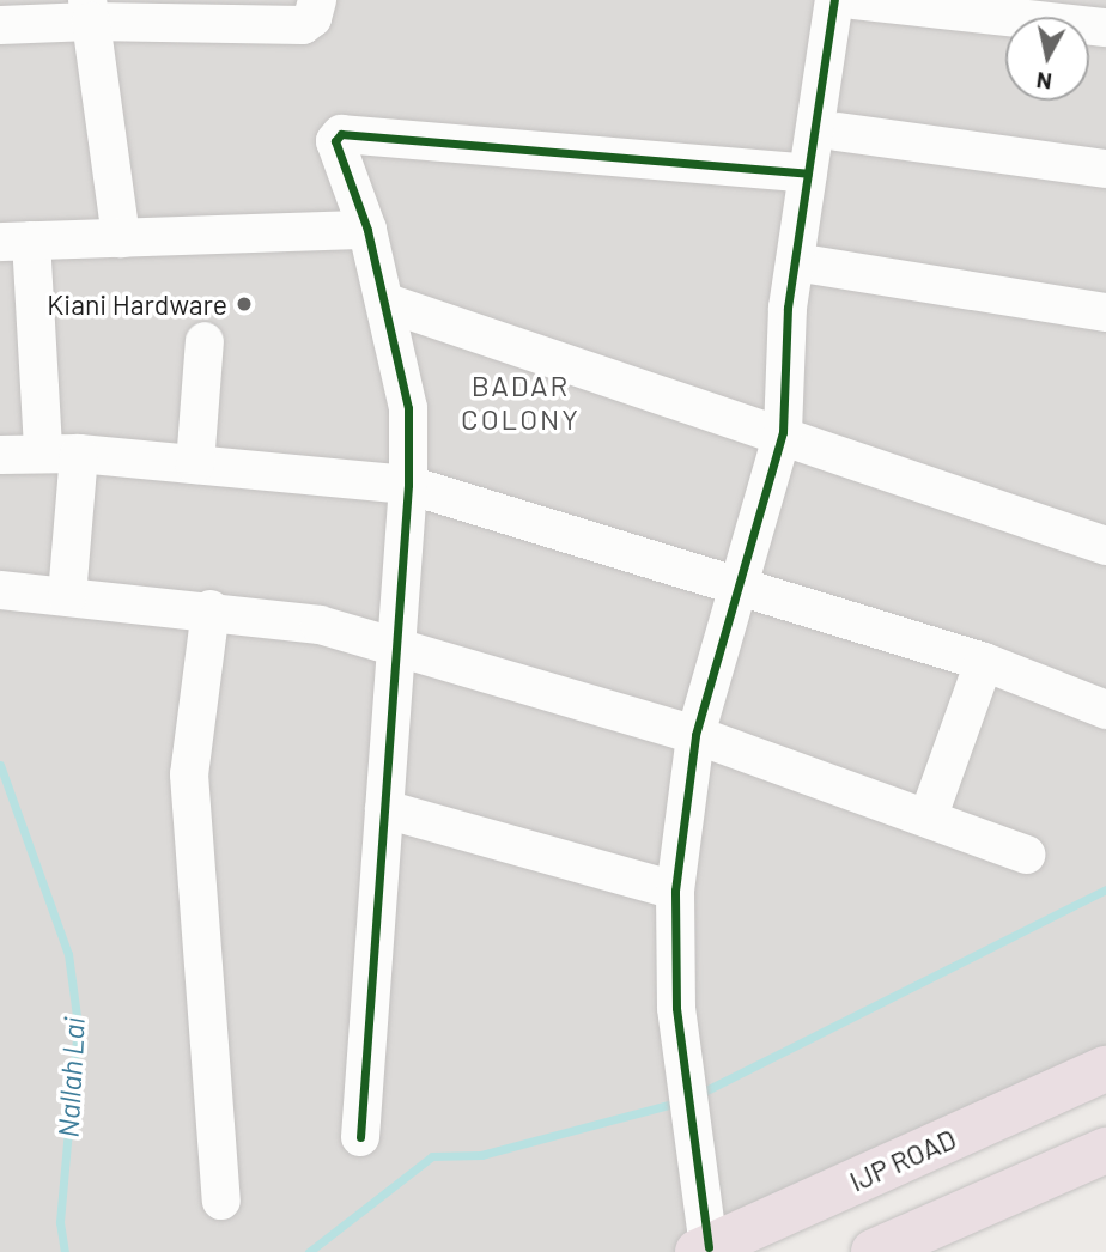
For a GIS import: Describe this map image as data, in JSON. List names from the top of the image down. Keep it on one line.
{"streets":{"highway":["IJP ROAD"]},"districts":["BADAR COLONY"],"water":["Nallah Lai"],"places":["Kiani Hardware"],"north":"bottom"}
